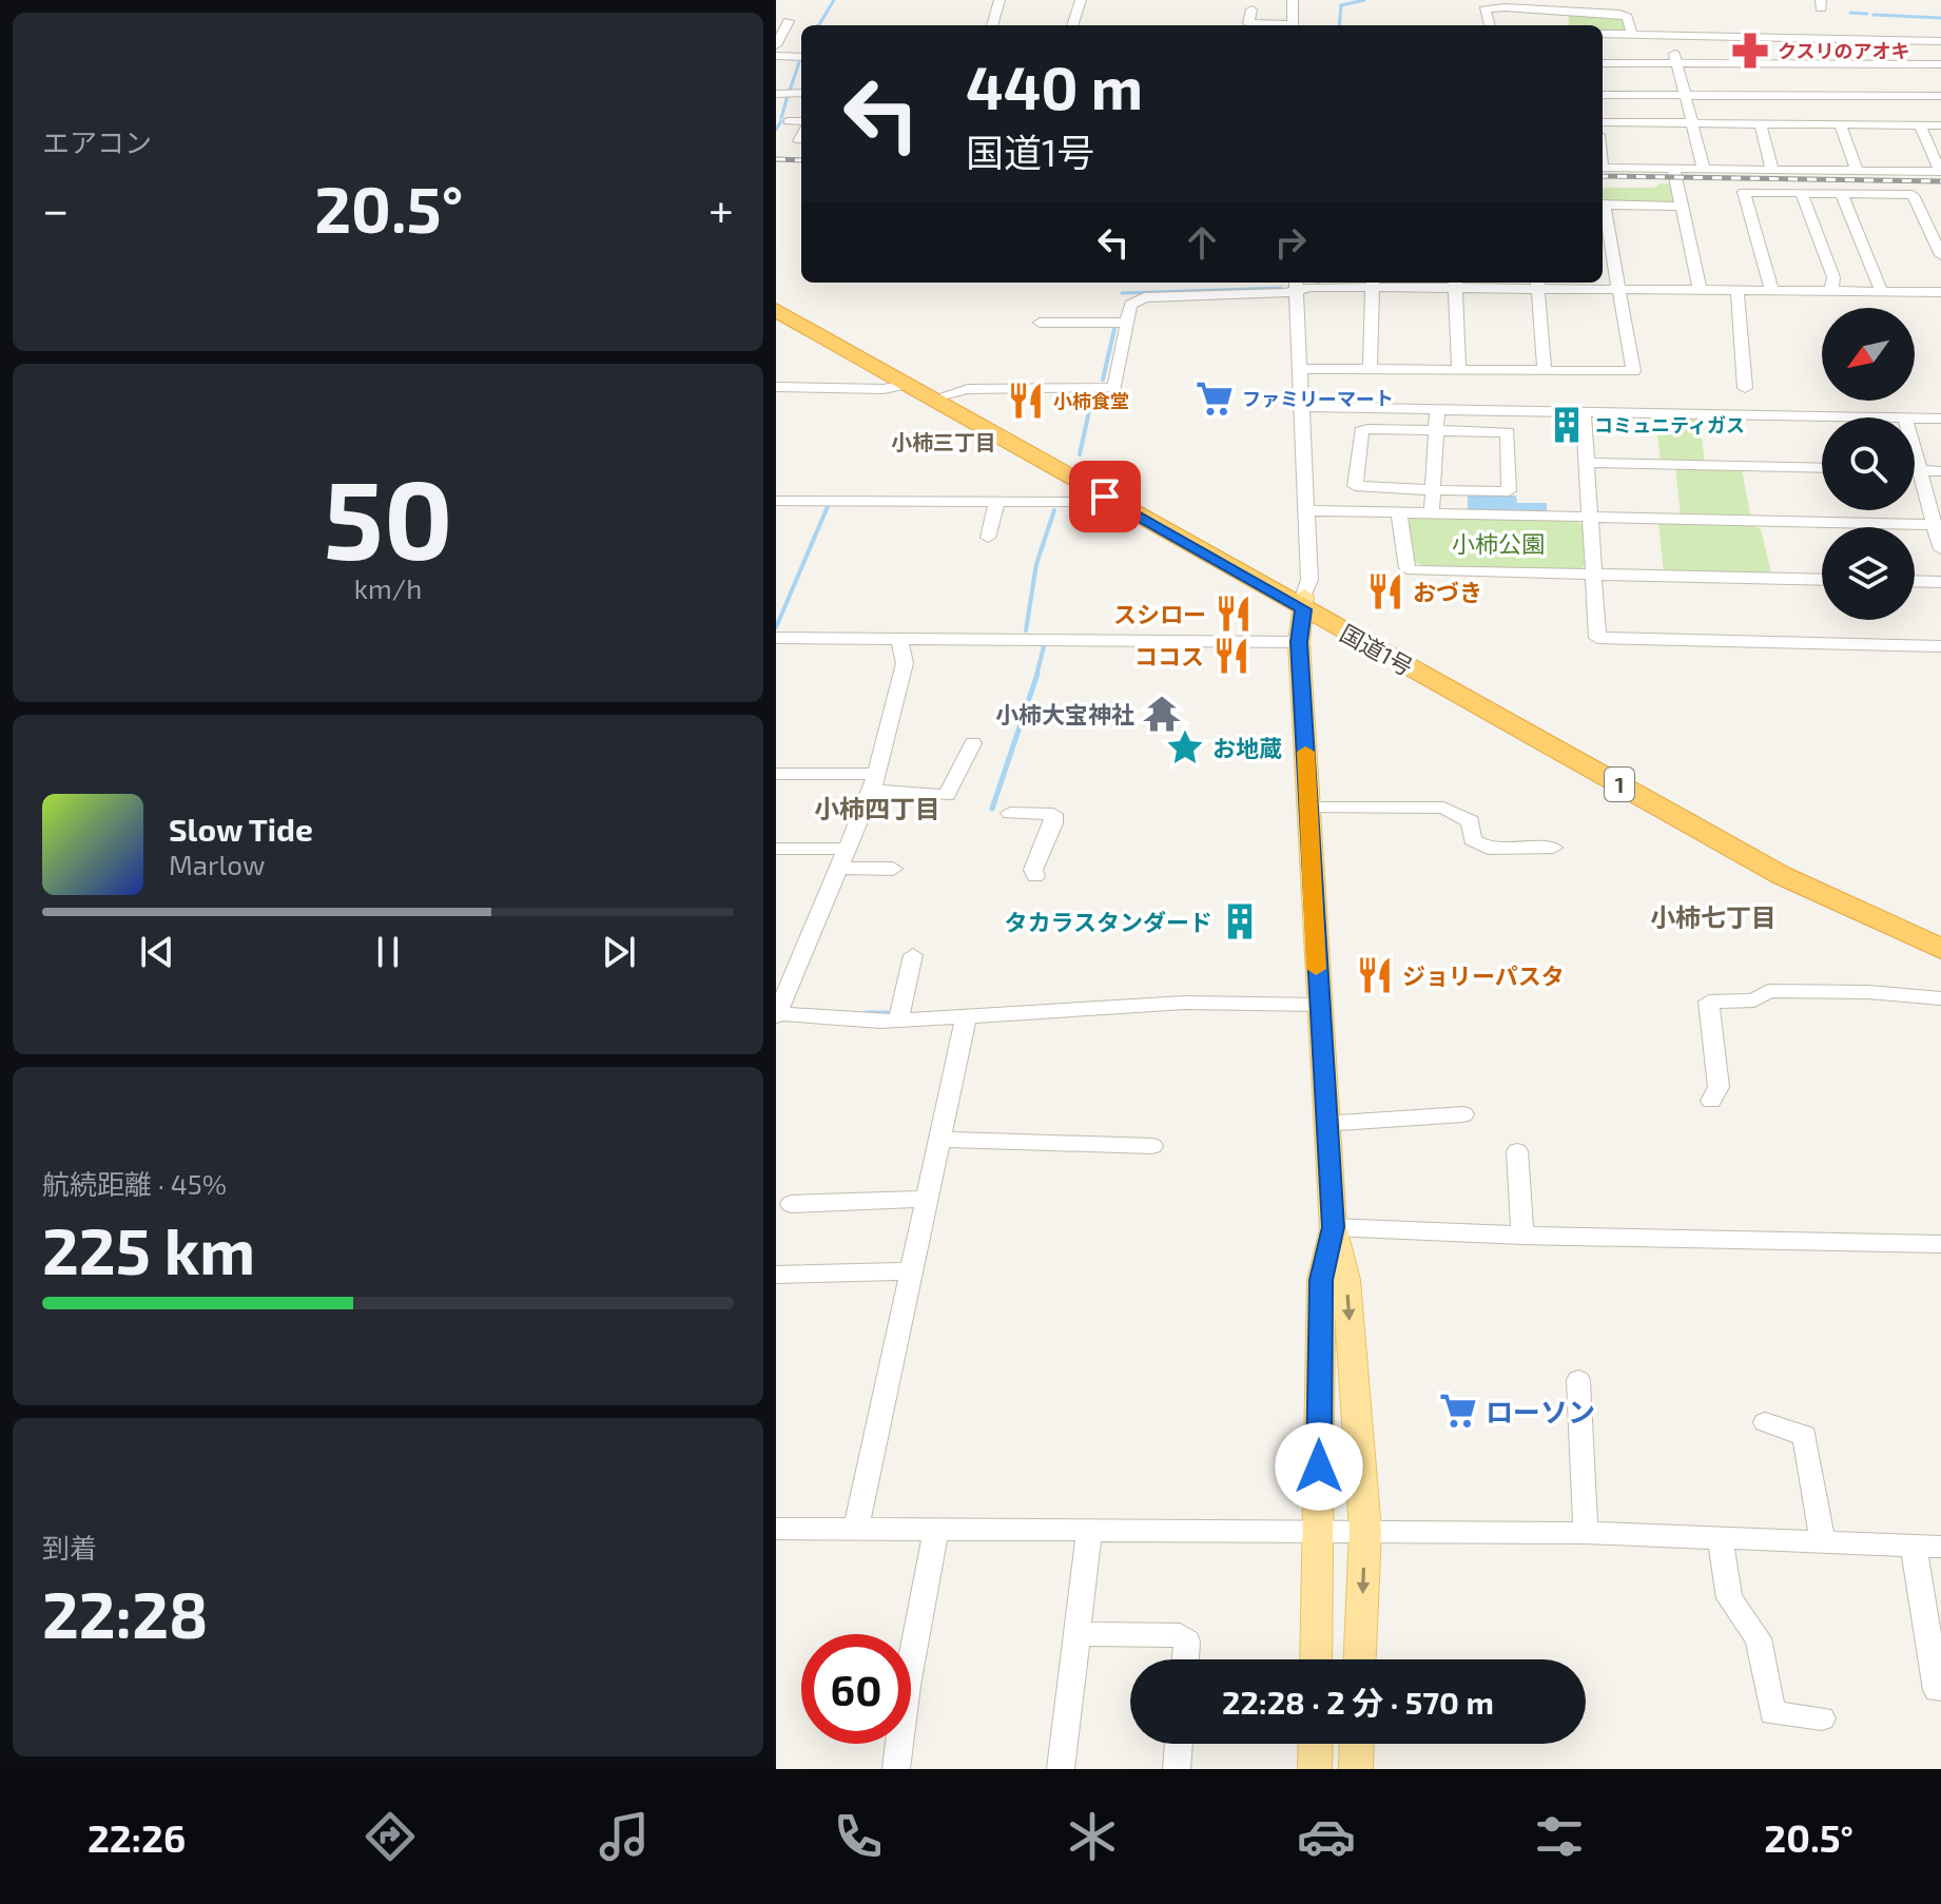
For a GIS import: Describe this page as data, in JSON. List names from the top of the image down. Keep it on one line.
{"streets":{"highway":["国道1号","1"]},"districts":["小柿三丁目","小柿四丁目","小柿七丁目"],"parks":["小柿公園"],"places":{"pharmacy":["クスリのアオキ"],"supermarket":["ファミリーマート","ローソン"],"restaurant":["小柿食堂","おづき","スシロー","ココス","ジョリーパスタ"],"building":["コミュニティガス","タカラスタンダード"],"temple":["小柿大宝神社"],"place":["お地蔵"]},"north":"bottom left","page":{"tile":["エアコン",["50","km/h"],["航続距離 · 45%","225 km"],["到着","22:28"]],"turn":["440 m","国道1号"],"heat":["−","20.5°","+"],"song":["Slow Tide","Marlow"],"limit":"60","trip":"22:28 · 2 分 · 570 m","tabs":["22:26","20.5°"]}}
